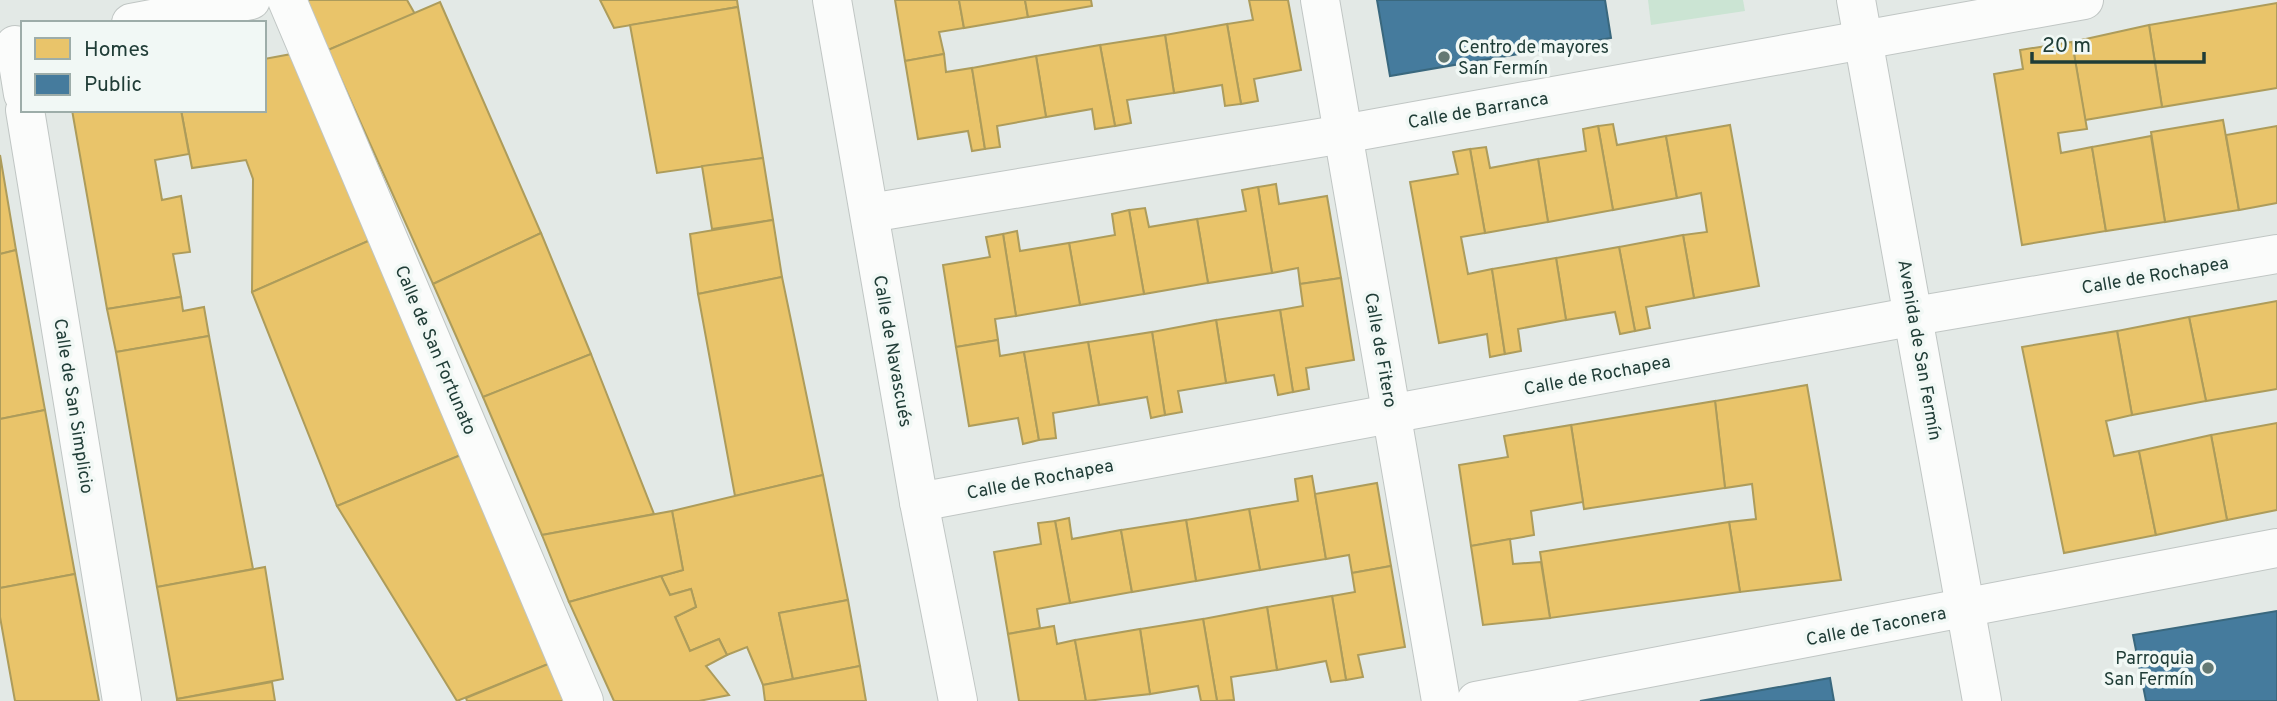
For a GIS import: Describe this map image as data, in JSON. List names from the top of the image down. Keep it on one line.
{"streets":{"street":["Calle de Barranca","Calle de Rochapea","Calle de San Fortunato","Calle de Fitero","Avenida de San Fermín","Calle de Navascués","Calle de San Simplicio","Calle de Taconera"]},"crossings":[["Calle de Barranca","Calle de Fitero"],["Calle de Barranca","Avenida de San Fermín"],["Calle de Barranca","Calle de Navascués"],["Calle de Rochapea","Calle de Fitero"],["Calle de Rochapea","Avenida de San Fermín"],["Calle de Rochapea","Calle de Navascués"],["Avenida de San Fermín","Calle de Taconera"]],"places":["Centro de mayores San Fermín","Parroquia San Fermín"],"legend":["Homes","Public"],"scale_bar":"20 m"}
